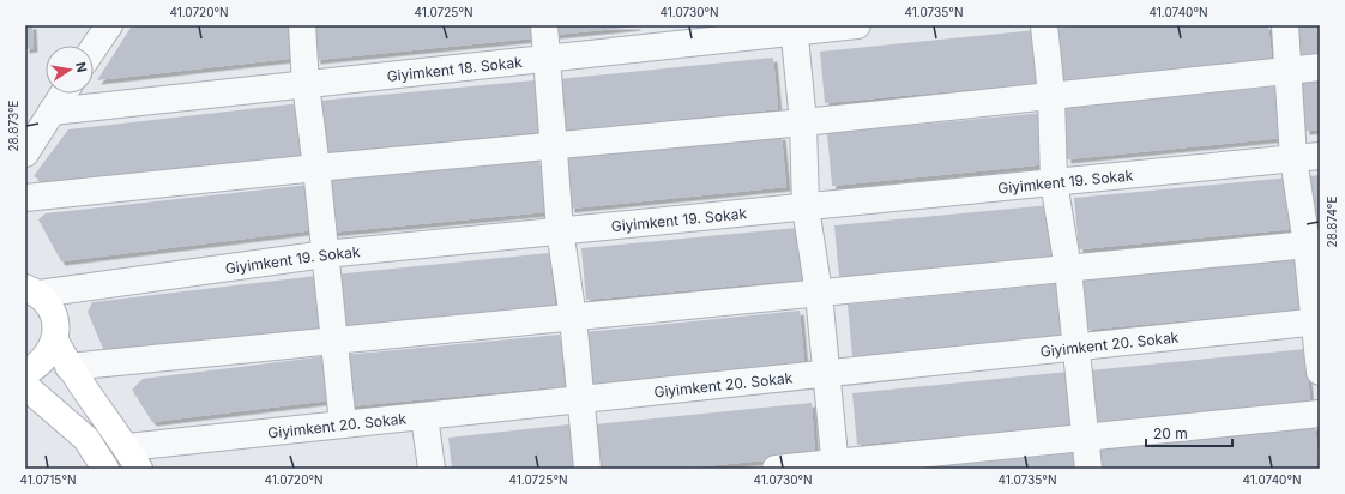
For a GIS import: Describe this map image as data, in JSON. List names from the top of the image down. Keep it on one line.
{"streets":{"street":["Giyimkent 18. Sokak","Giyimkent 19. Sokak","Giyimkent 20. Sokak"]},"scale_bar":"20 m","north":"right","coordinates":["41.0720°N","41.0725°N","41.0730°N","41.0735°N","41.0740°N","28.873°E","28.874°E","41.0715°N"]}
